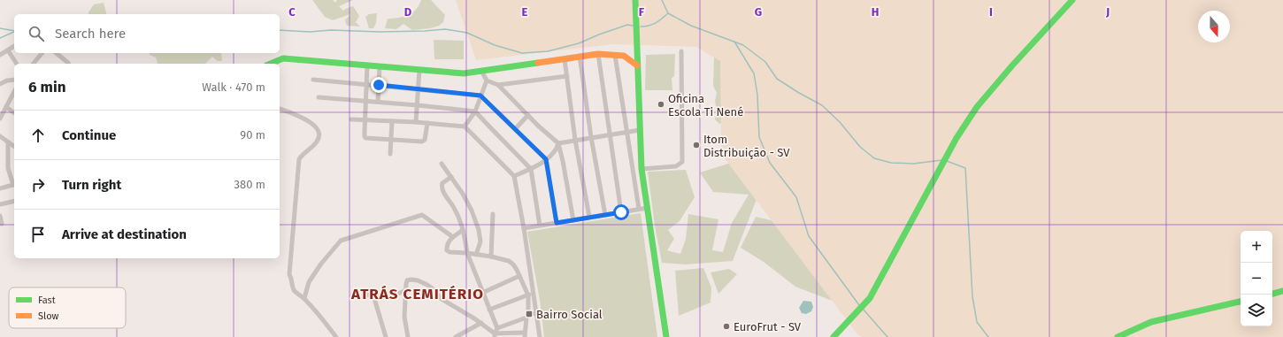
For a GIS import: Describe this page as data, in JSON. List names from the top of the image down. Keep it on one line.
{"districts":["ATRÁS CEMITÉRIO"],"places":{"other":["Oficina Escola Ti Nené","Itom Distribuição - SV","EuroFrut - SV"],"transit":["Bairro Social"]},"legend":["Fast","Slow"],"north":"bottom","page":{"search":"Search here","heading":["6 min","Walk · 470 m"],"list":[["Continue","90 m"],["Turn right","380 m"],"Arrive at destination"],"map_buttons":["+","−"]},"grid":{"columns":["C","D","E","F","G","H","I","J"]}}
